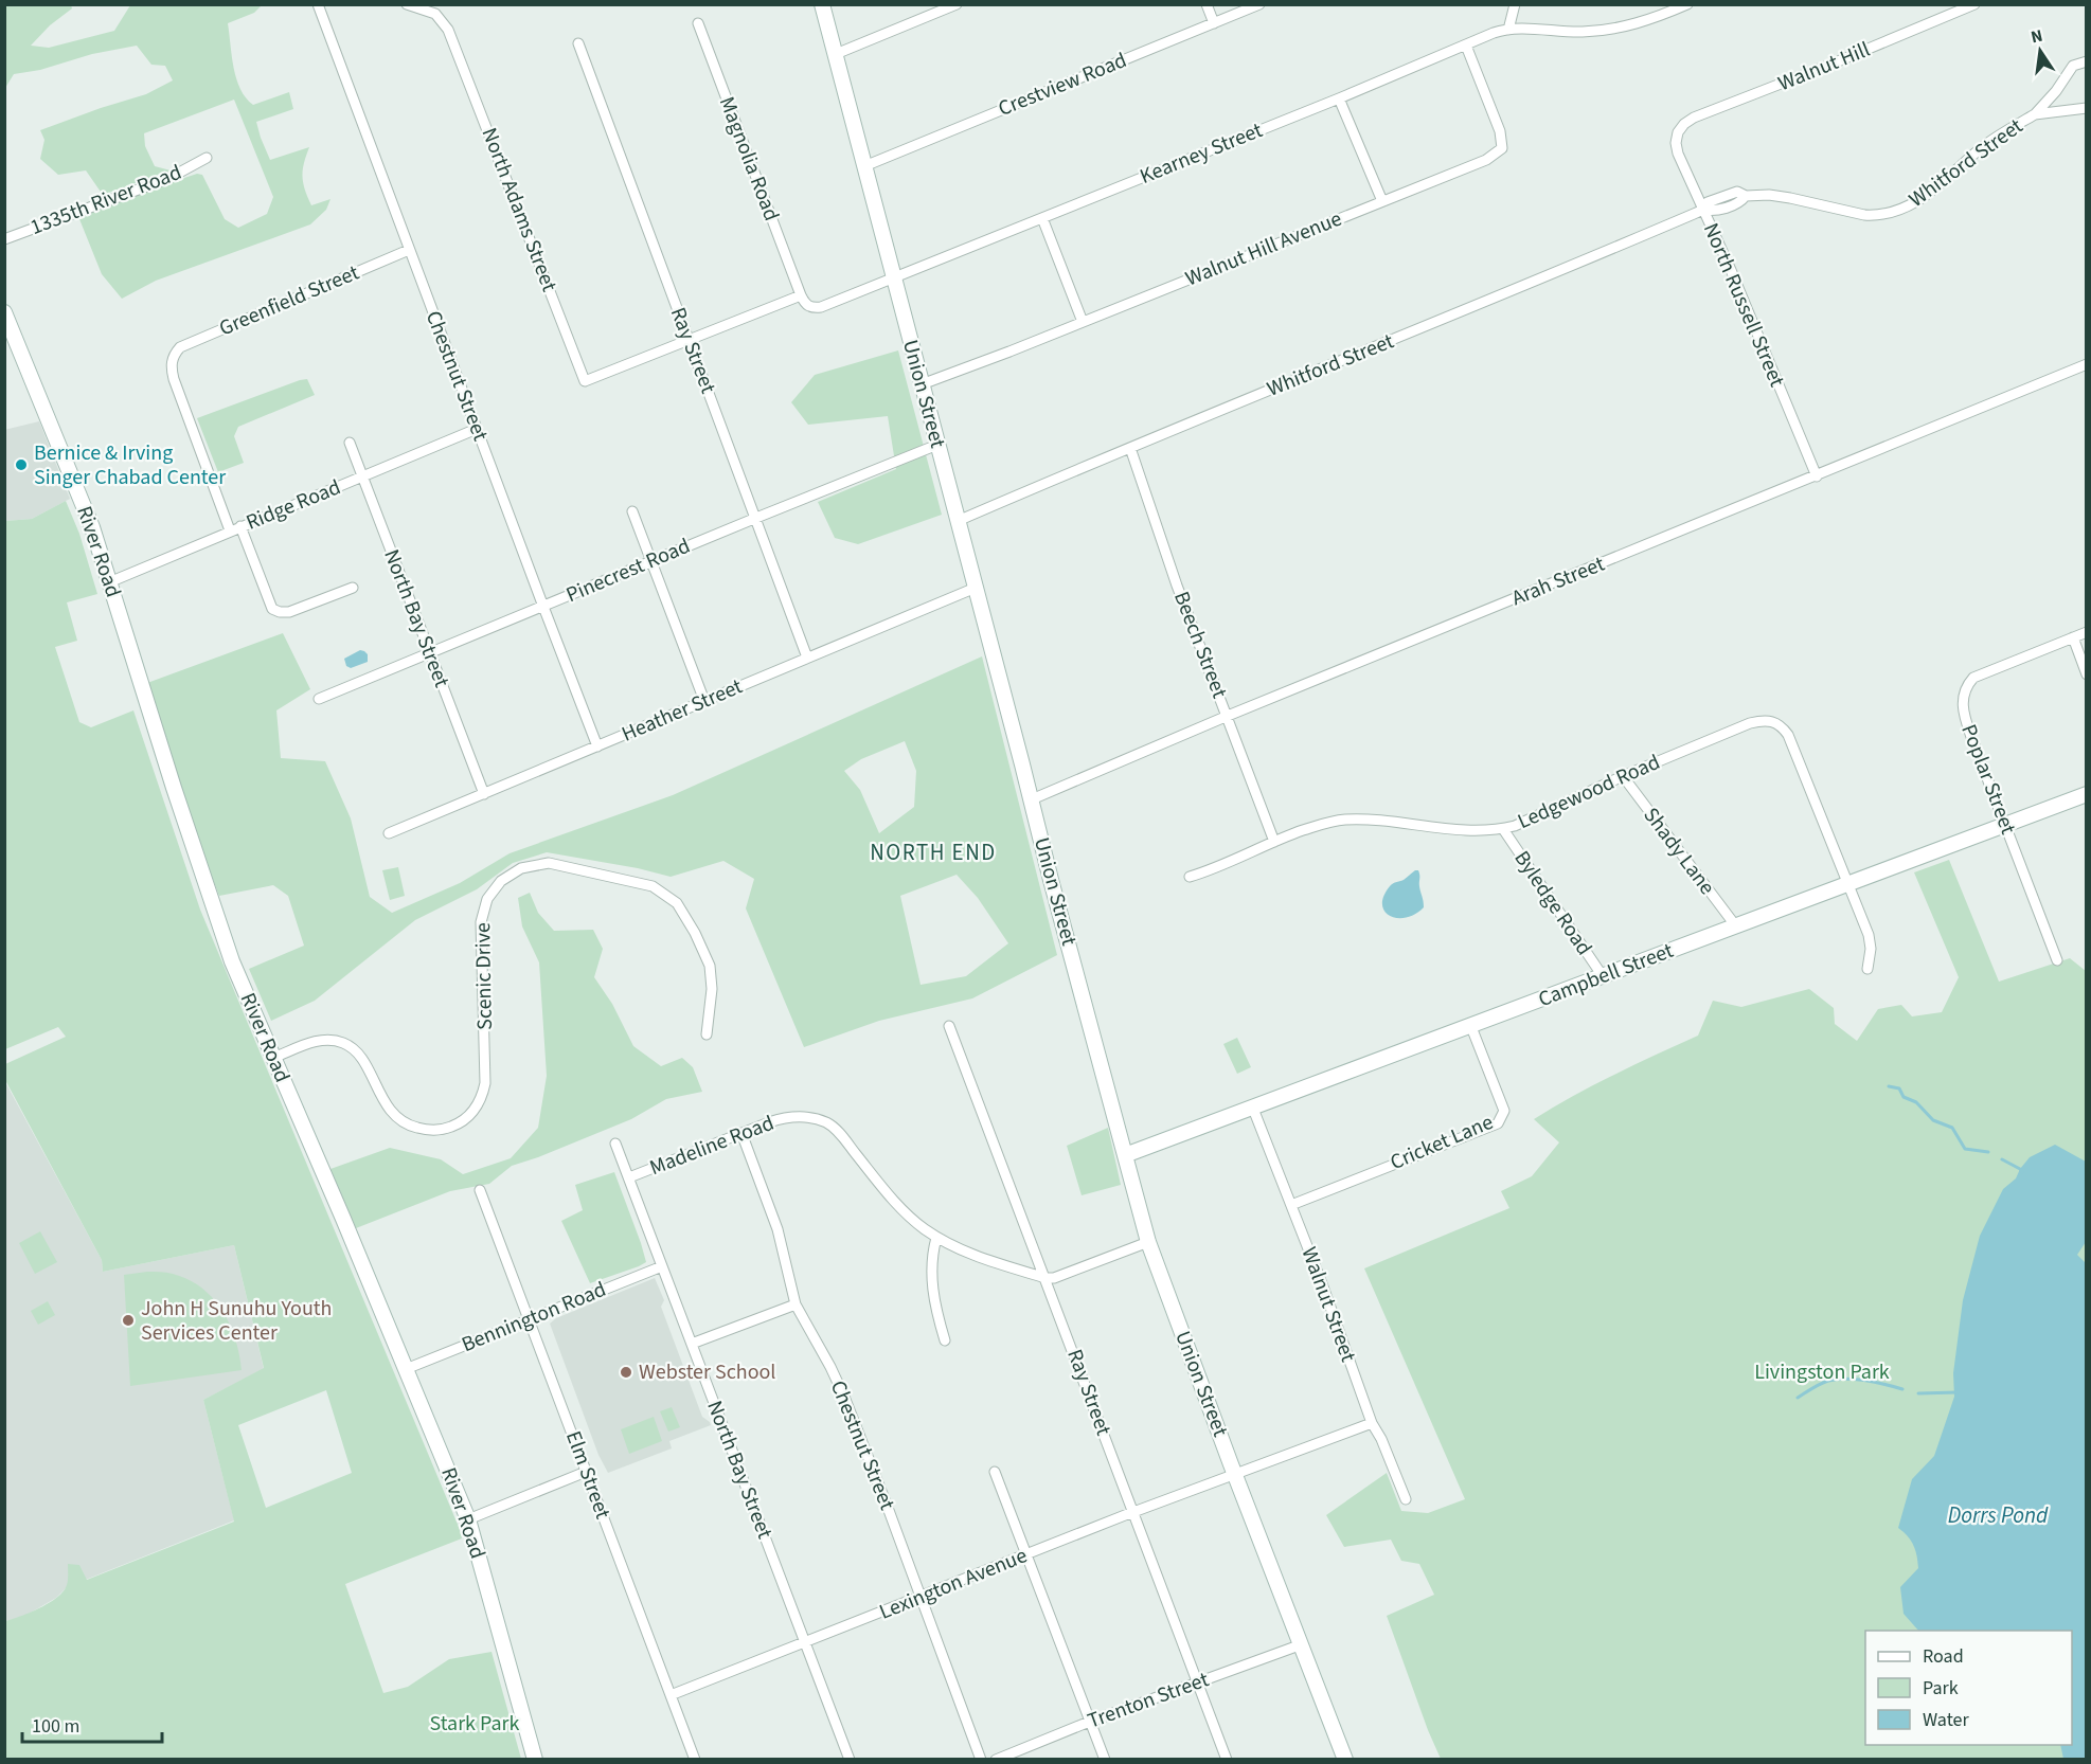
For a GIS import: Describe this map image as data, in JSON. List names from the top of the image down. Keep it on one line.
{"streets":{"street":["Walnut Hill","Crestview Road","Kearney Street","Magnolia Road","Whitford Street","1335th River Road","North Adams Street","Walnut Hill Avenue","Greenfield Street","North Russell Street","Ray Street","Chestnut Street","Union Street","Ridge Road","River Road","Pinecrest Road","Arah Street","North Bay Street","Beech Street","Heather Street","Poplar Street","Ledgewood Road","Shady Lane","Byledge Road","Campbell Street","Scenic Drive","Cricket Lane","Madeline Road","Walnut Street","Bennington Road","Elm Street","Lexington Avenue","Trenton Street"]},"crossings":[["Walnut Hill","North Russell Street"],["Crestview Road","Union Street"],["Kearney Street","Walnut Hill Avenue"],["Kearney Street","Union Street"],["Whitford Street","North Russell Street"],["Whitford Street","Union Street"],["Whitford Street","Beech Street"],["North Adams Street","Ray Street"],["Walnut Hill Avenue","Union Street"],["Greenfield Street","Chestnut Street"],["Greenfield Street","Ridge Road"],["North Russell Street","Arah Street"],["Ray Street","Pinecrest Road"],["Ray Street","Heather Street"],["Ray Street","Madeline Road"],["Ray Street","Lexington Avenue"],["Ray Street","Trenton Street"],["Chestnut Street","Ridge Road"],["Chestnut Street","Pinecrest Road"],["Chestnut Street","Heather Street"],["Chestnut Street","Madeline Road"],["Chestnut Street","Lexington Avenue"],["Union Street","Pinecrest Road"],["Union Street","Arah Street"],["Union Street","Heather Street"],["Union Street","Campbell Street"],["Union Street","Lexington Avenue"],["Union Street","Trenton Street"],["Ridge Road","River Road"],["Ridge Road","North Bay Street"],["River Road","Scenic Drive"],["River Road","Bennington Road"],["Pinecrest Road","North Bay Street"],["Arah Street","Beech Street"],["North Bay Street","Heather Street"],["North Bay Street","Madeline Road"],["North Bay Street","Bennington Road"],["North Bay Street","Lexington Avenue"],["Beech Street","Ledgewood Road"],["Poplar Street","Campbell Street"],["Ledgewood Road","Shady Lane"],["Ledgewood Road","Byledge Road"],["Ledgewood Road","Campbell Street"],["Shady Lane","Campbell Street"],["Byledge Road","Campbell Street"],["Campbell Street","Cricket Lane"],["Campbell Street","Walnut Street"],["Cricket Lane","Walnut Street"],["Walnut Street","Lexington Avenue"],["Bennington Road","Elm Street"],["Elm Street","Lexington Avenue"]],"districts":["NORTH END"],"water":["Dorrs Pond"],"parks":["Livingston Park","Stark Park"],"places":["Bernice & Irving Singer Chabad Center","John H Sunuhu Youth Services Center","Webster School"],"legend":["Road","Park","Water"],"scale_bar":"100 m","north":"top"}
